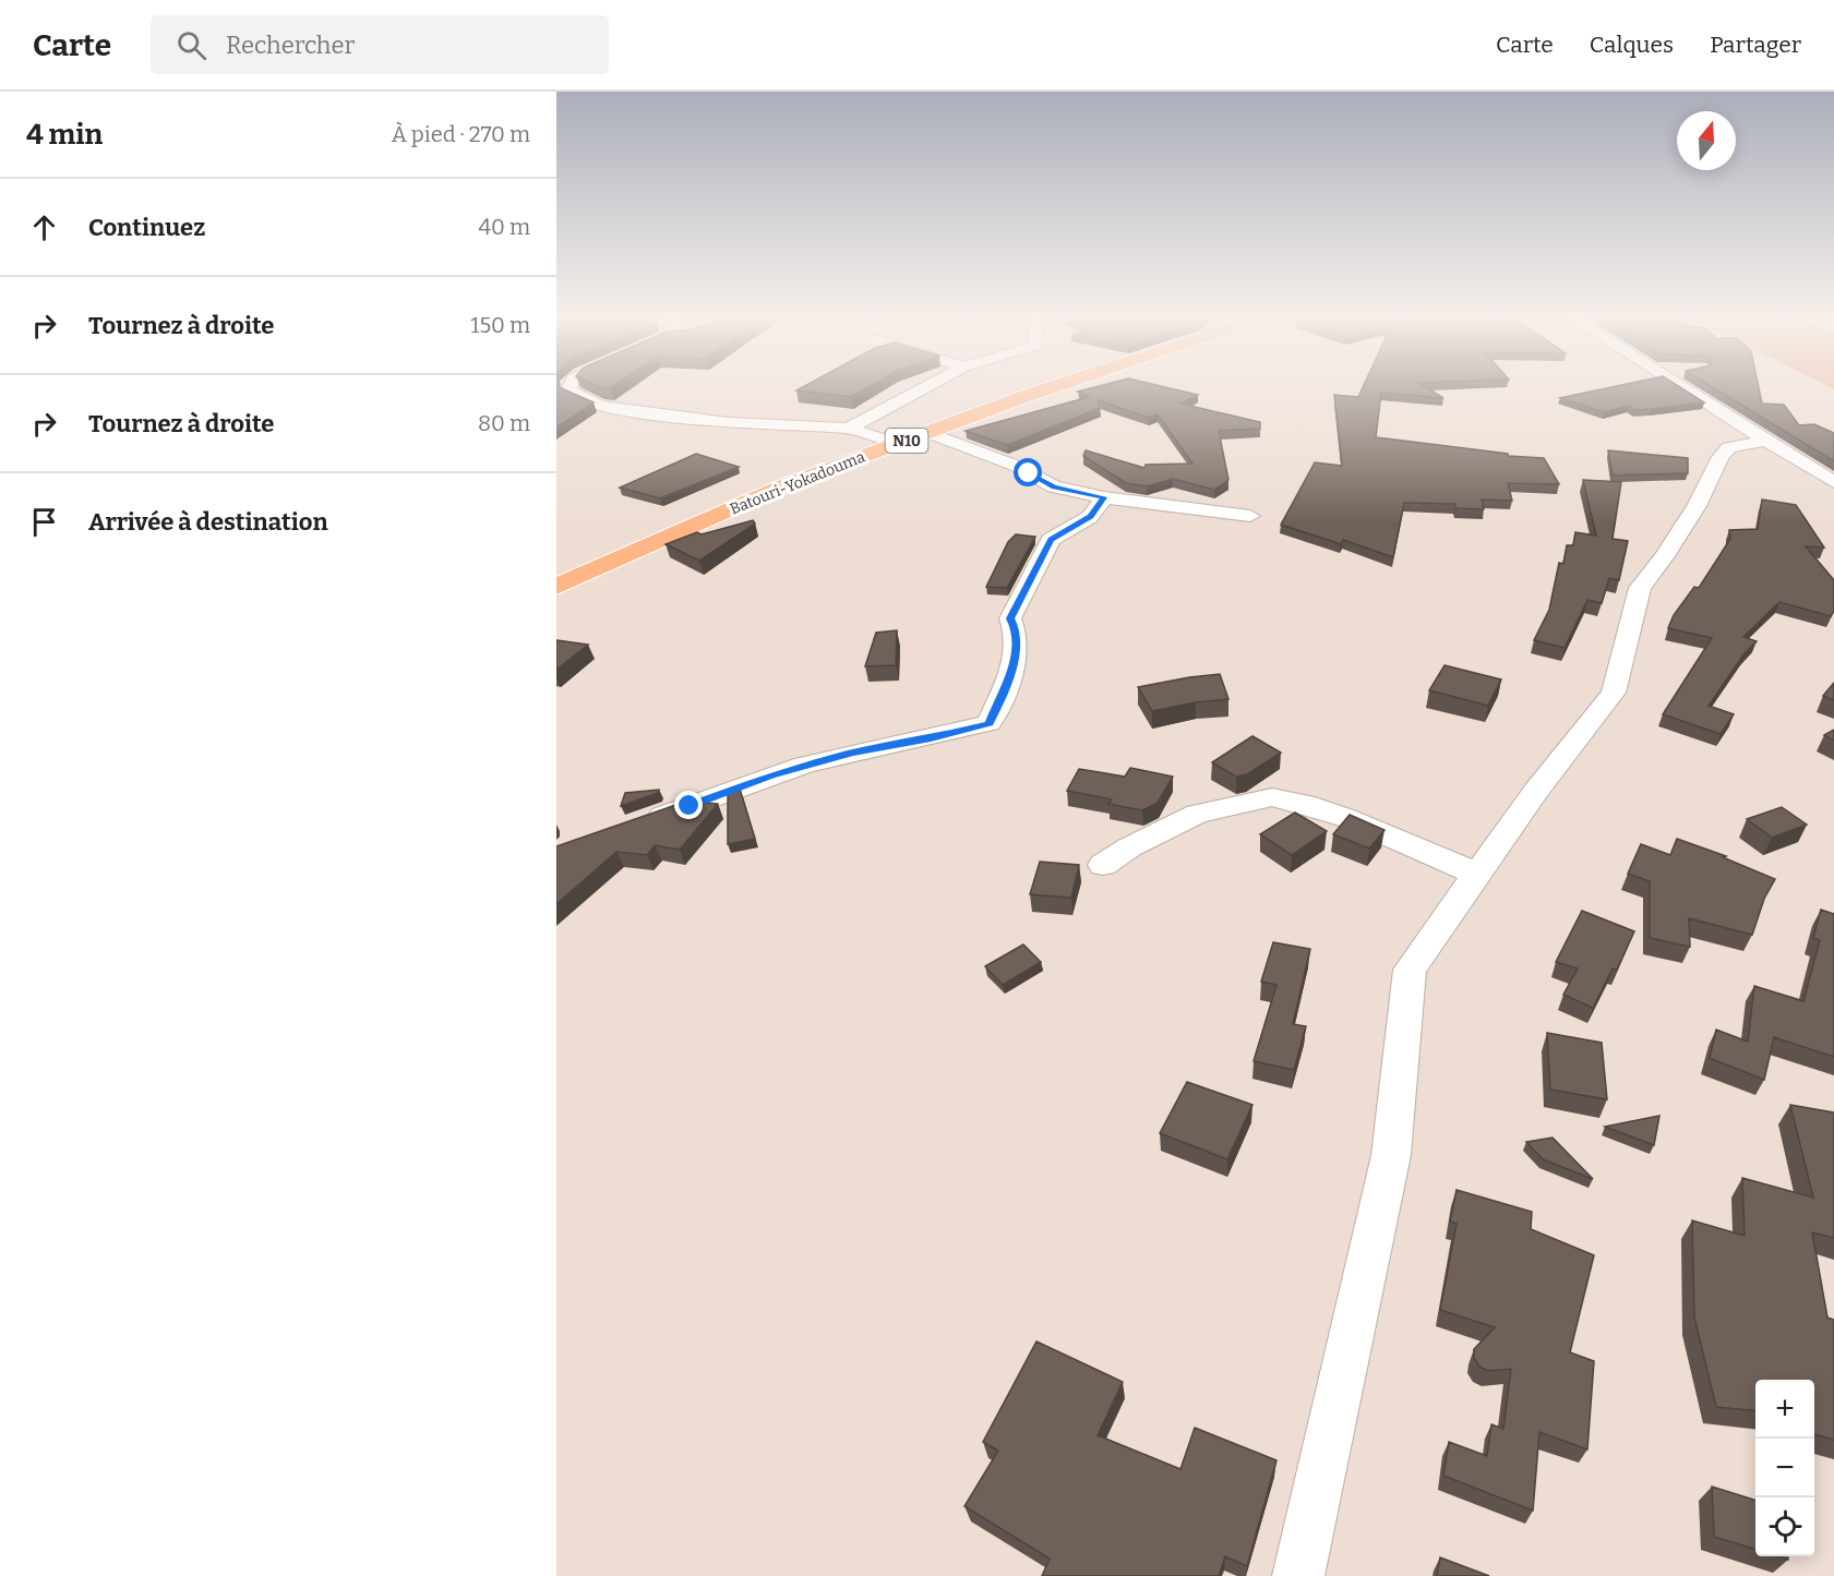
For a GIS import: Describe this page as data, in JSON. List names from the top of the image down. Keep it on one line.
{"streets":{"highway":["N10","Batouri-Yokadouma"]},"north":"top","page":{"header":"Carte","search":"Rechercher","nav":["Carte","Calques","Partager"],"heading":["4 min","À pied · 270 m"],"list":[["Continuez","40 m"],["Tournez à droite","150 m"],["Tournez à droite","80 m"],"Arrivée à destination"],"map_buttons":["+","−"]}}
